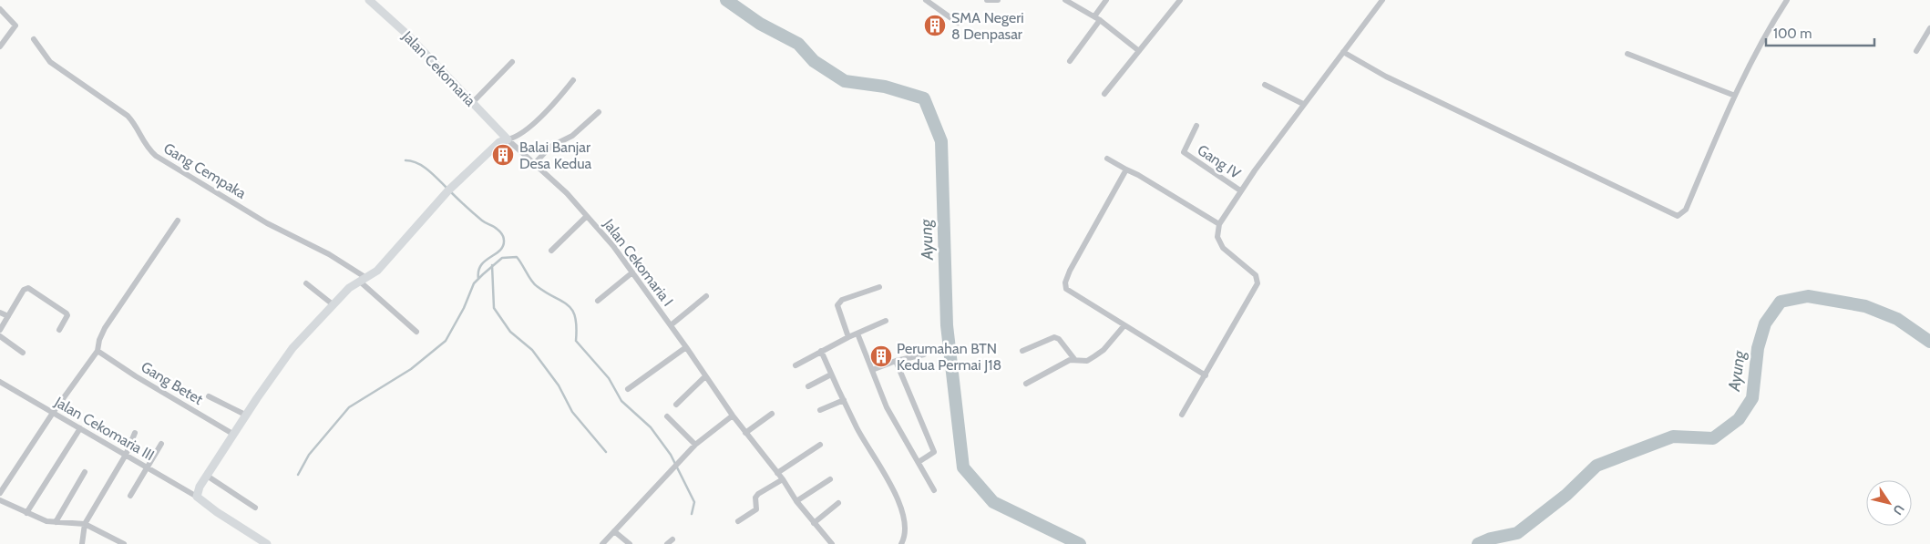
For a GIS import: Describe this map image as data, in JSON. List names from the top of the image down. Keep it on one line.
{"streets":{"street":["Jalan Cekomaria","Gang IV","Gang Cempaka","Jalan Cekomaria I","Gang Betet","Jalan Cekomaria III"]},"crossings":[["Jalan Cekomaria","Jalan Cekomaria I"]],"water":["Ayung"],"places":{"building":["SMA Negeri 8 Denpasar","Balai Banjar Desa Kedua","Perumahan BTN Kedua Permai J18"]},"scale_bar":"100 m","north":"bottom right"}
